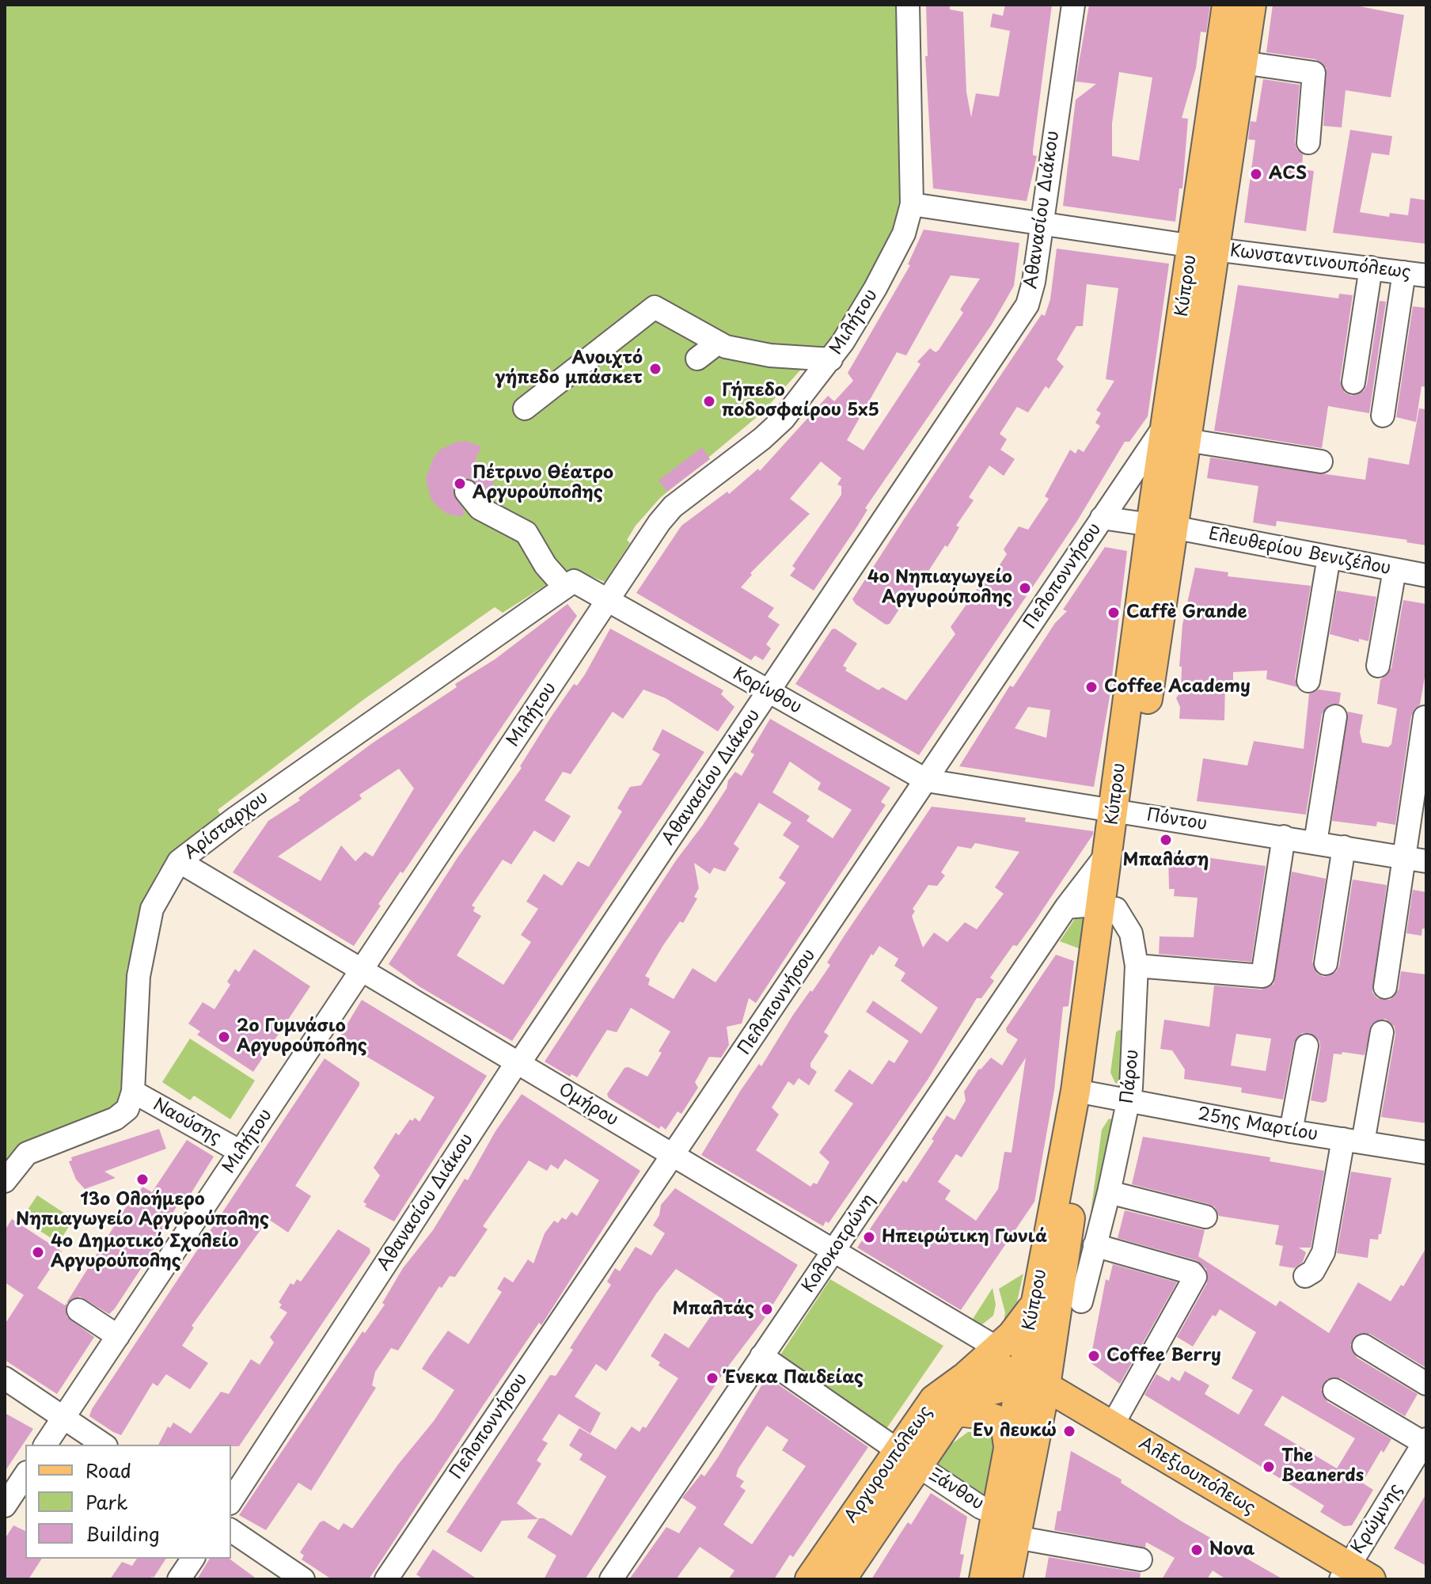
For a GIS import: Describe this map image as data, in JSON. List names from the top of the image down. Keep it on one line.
{"streets":{"main road":["Κύπρου","Αργυρουπόλεως","Αλεξιουπόλεως"],"street":["Αθανασίου Διάκου","Κωνσταντινουπόλεως","Μιλήτου","Ελευθερίου Βενιζέλου","Πελοποννήσου","Κορίνθου","Πόντου","Αρίσταρχου","Πάρου","Ομήρου","Ναούσης","25ης Μαρτίου","Κολοκοτρώνη","Ξάνθου","Κρώμνης"]},"crossings":[["Αθανασίου Διάκου","Κωνσταντινουπόλεως"],["Αθανασίου Διάκου","Κορίνθου"],["Αθανασίου Διάκου","Ομήρου"],["Κωνσταντινουπόλεως","Κύπρου"],["Κωνσταντινουπόλεως","Μιλήτου"],["Κύπρου","Ελευθερίου Βενιζέλου"],["Κύπρου","Πελοποννήσου"],["Κύπρου","Πόντου"],["Κύπρου","Πάρου"],["Κύπρου","25ης Μαρτίου"],["Κύπρου","Κολοκοτρώνη"],["Κύπρου","Αργυρουπόλεως"],["Κύπρου","Αλεξιουπόλεως"],["Κύπρου","Ξάνθου"],["Μιλήτου","Κορίνθου"],["Μιλήτου","Ομήρου"],["Μιλήτου","Ναούσης"],["Ελευθερίου Βενιζέλου","Πελοποννήσου"],["Πελοποννήσου","Κορίνθου"],["Πελοποννήσου","Πόντου"],["Πελοποννήσου","Ομήρου"],["Κορίνθου","Πόντου"],["Αρίσταρχου","Ομήρου"],["Αρίσταρχου","Ναούσης"],["Πάρου","25ης Μαρτίου"],["Ομήρου","Κολοκοτρώνη"],["Κολοκοτρώνη","Ξάνθου"],["Αργυρουπόλεως","Αλεξιουπόλεως"],["Αργυρουπόλεως","Ξάνθου"],["Αλεξιουπόλεως","Κρώμνης"]],"places":["ACS","Ανοιχτό γήπεδο μπάσκετ","Γήπεδο ποδοσφαίρου 5x5","Πέτρινο Θέατρο Αργυρούπολης","4ο Νηπιαγωγείο Αργυρούπολης","Caffè Grande","Coffee Academy","Μπαλάση","2ο Γυμνάσιο Αργυρούπολης","13ο Ολοήμερο Νηπιαγωγείο Αργυρούπολης","Ηπειρώτικη Γωνιά","4ο Δημοτικό Σχολείο Αργυρούπολης","Μπαλτάς","Coffee Berry","Ένεκα Παιδείας","Εν λευκώ","The Beanerds","Nova"],"legend":["Road","Park","Building"]}
